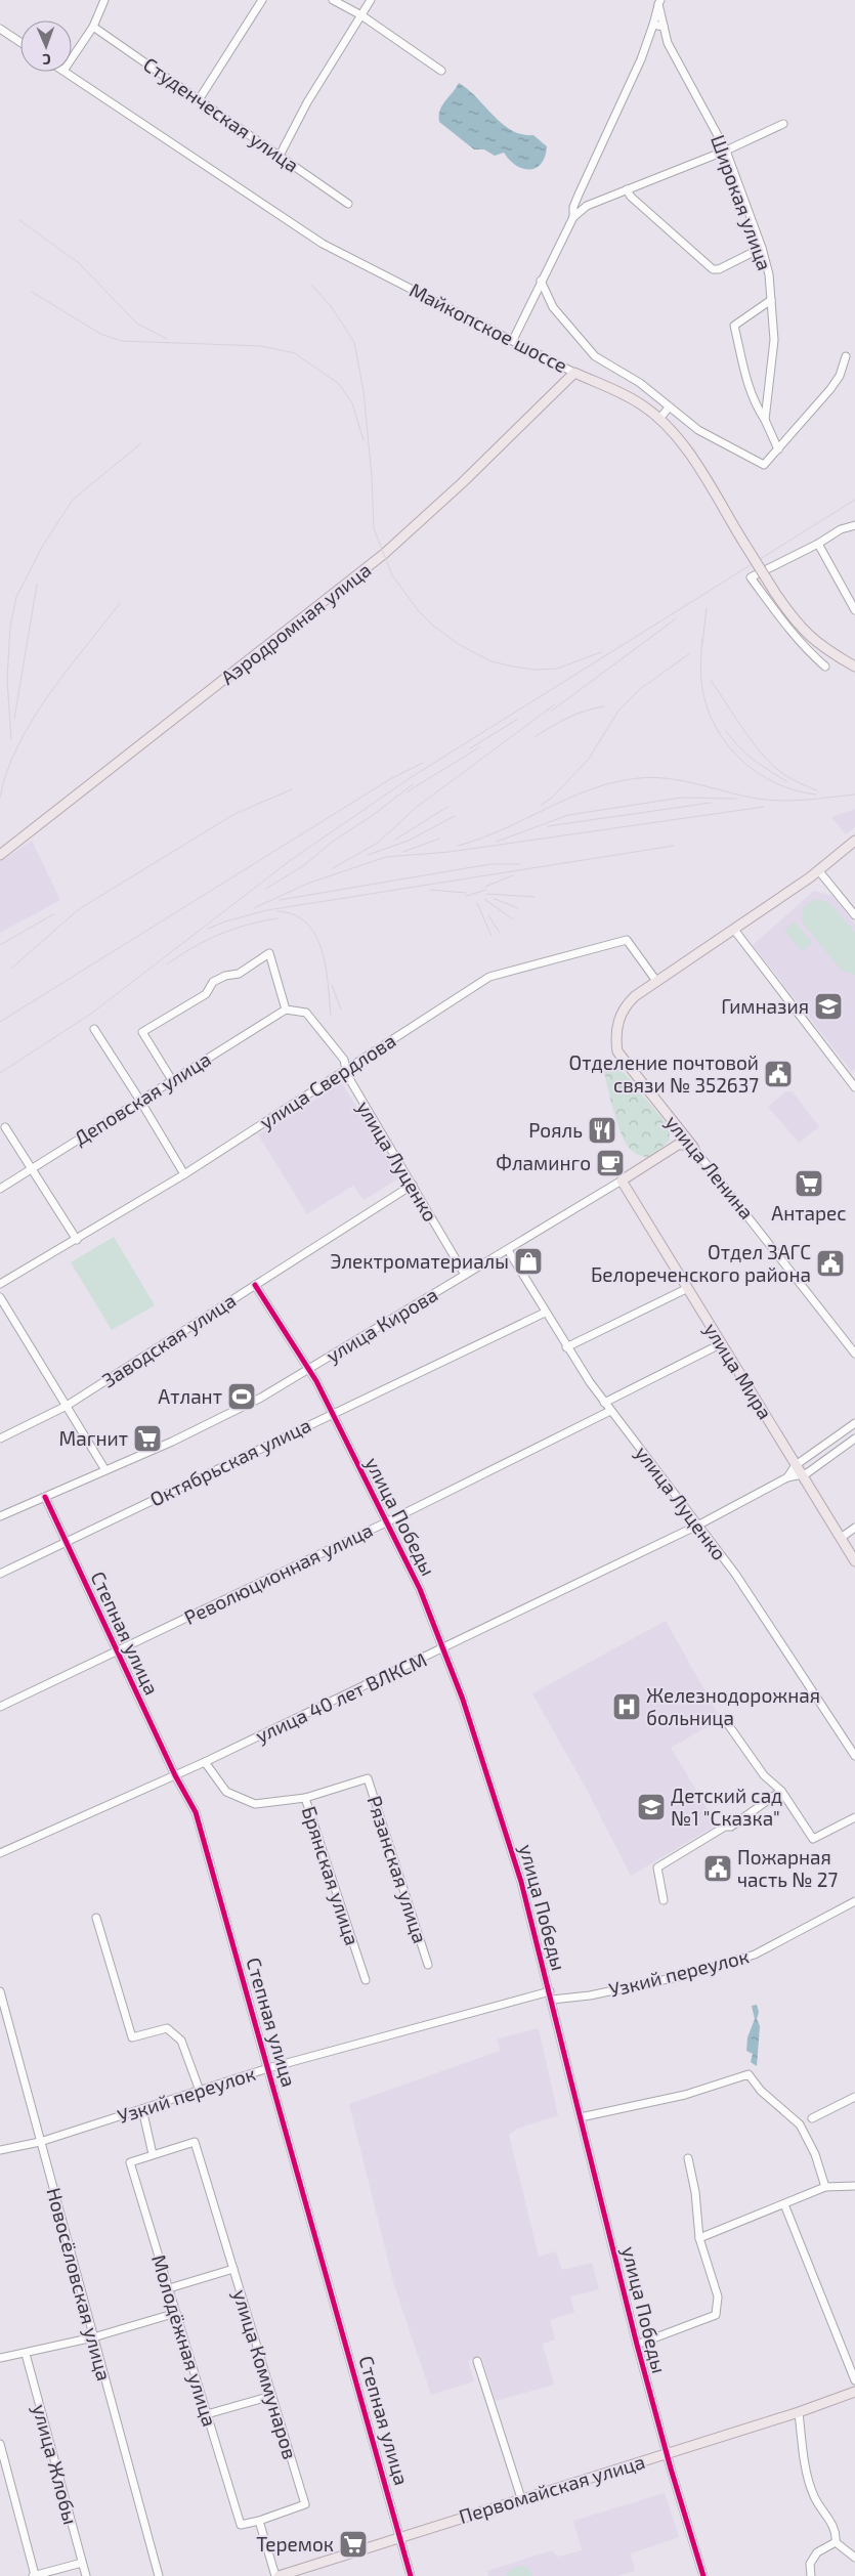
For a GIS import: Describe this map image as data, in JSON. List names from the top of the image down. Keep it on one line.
{"streets":{"main road":["Майкопское шоссе","Аэродромная улица","улица Ленина","улица Кирова","улица Мира","Первомайская улица"],"street":["Студенческая улица","Широкая улица","улица Свердлова","Деповская улица","улица Луценко","Заводская улица","Октябрьская улица","улица Победы","Революционная улица","Степная улица","улица 40 лет ВЛКСМ","Рязанская улица","Брянская улица","Узкий переулок","Новосёловская улица","Молодёжная улица","улица Коммунаров","улица Жлобы"]},"crossings":[["Майкопское шоссе","Аэродромная улица"],["улица Свердлова","улица Луценко"],["улица Свердлова","улица Ленина"],["Деповская улица","улица Луценко"],["улица Луценко","улица Кирова"],["улица Луценко","Заводская улица"],["улица Луценко","Октябрьская улица"],["улица Луценко","Революционная улица"],["улица Луценко","улица 40 лет ВЛКСМ"],["улица Ленина","улица Кирова"],["улица Кирова","улица Мира"],["улица Кирова","улица Победы"],["улица Кирова","Степная улица"],["Заводская улица","улица Победы"],["улица Мира","улица 40 лет ВЛКСМ"],["Октябрьская улица","улица Победы"],["Октябрьская улица","Степная улица"],["улица Победы","Революционная улица"],["улица Победы","улица 40 лет ВЛКСМ"],["улица Победы","Узкий переулок"],["улица Победы","Первомайская улица"],["Революционная улица","Степная улица"],["Степная улица","улица 40 лет ВЛКСМ"],["Степная улица","Узкий переулок"],["Степная улица","Первомайская улица"],["улица 40 лет ВЛКСМ","Брянская улица"],["Рязанская улица","Брянская улица"],["Узкий переулок","Новосёловская улица"],["Молодёжная улица","улица Коммунаров"]],"places":{"school or university":["Гимназия","Детский сад №1 \"Сказка\""],"public building":["Отделение почтовой связи № 352637","Отдел ЗАГС Белореченского района","Пожарная часть № 27"],"restaurant":["Рояль"],"cafe":["Фламинго"],"supermarket":["Антарес","Магнит","Теремок"],"shop":["Электроматериалы"],"sports":["Атлант"],"hospital":["Железнодорожная больница"]},"north":"bottom"}
